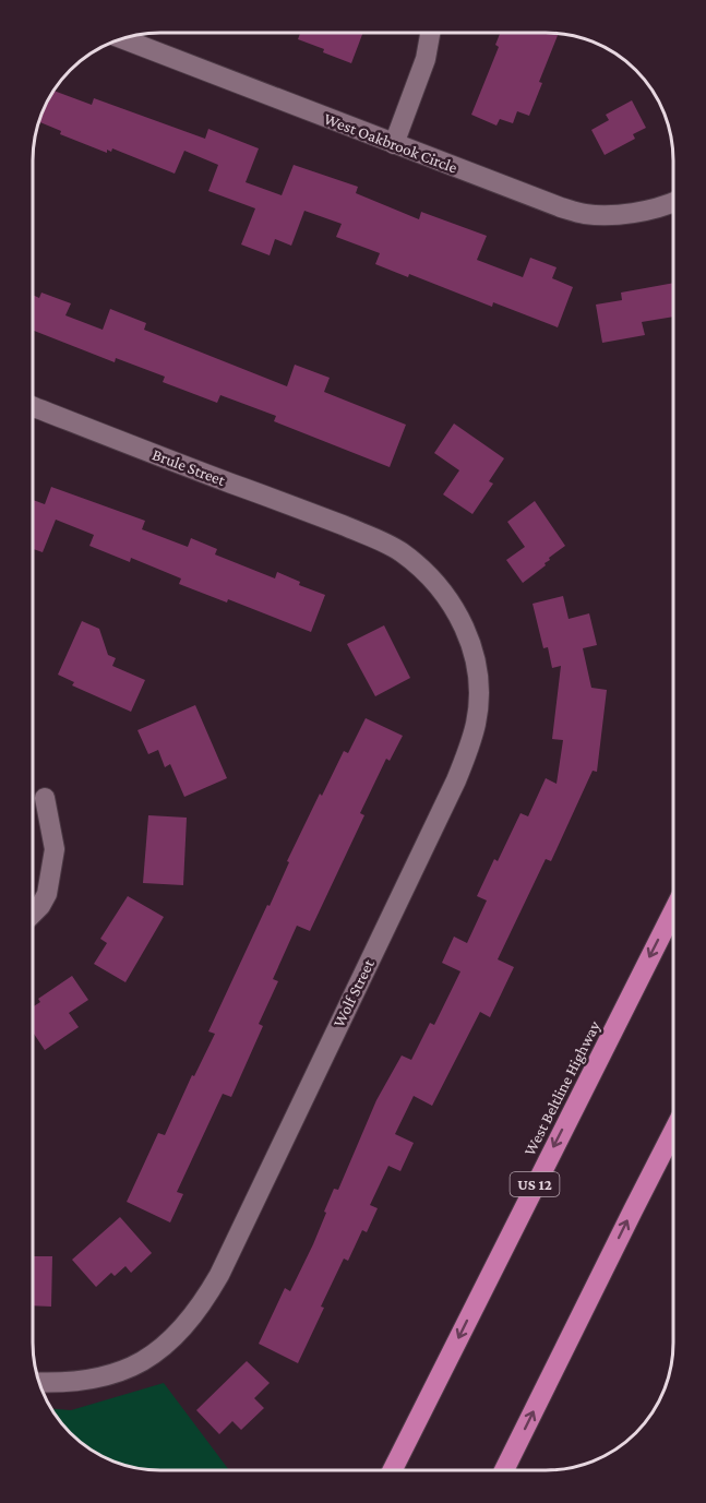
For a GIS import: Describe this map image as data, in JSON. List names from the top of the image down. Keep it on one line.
{"streets":{"highway":["West Beltline Highway","US 12"],"street":["West Oakbrook Circle","Brule Street","Wolf Street"]},"crossings":[["Brule Street","Wolf Street"]]}
